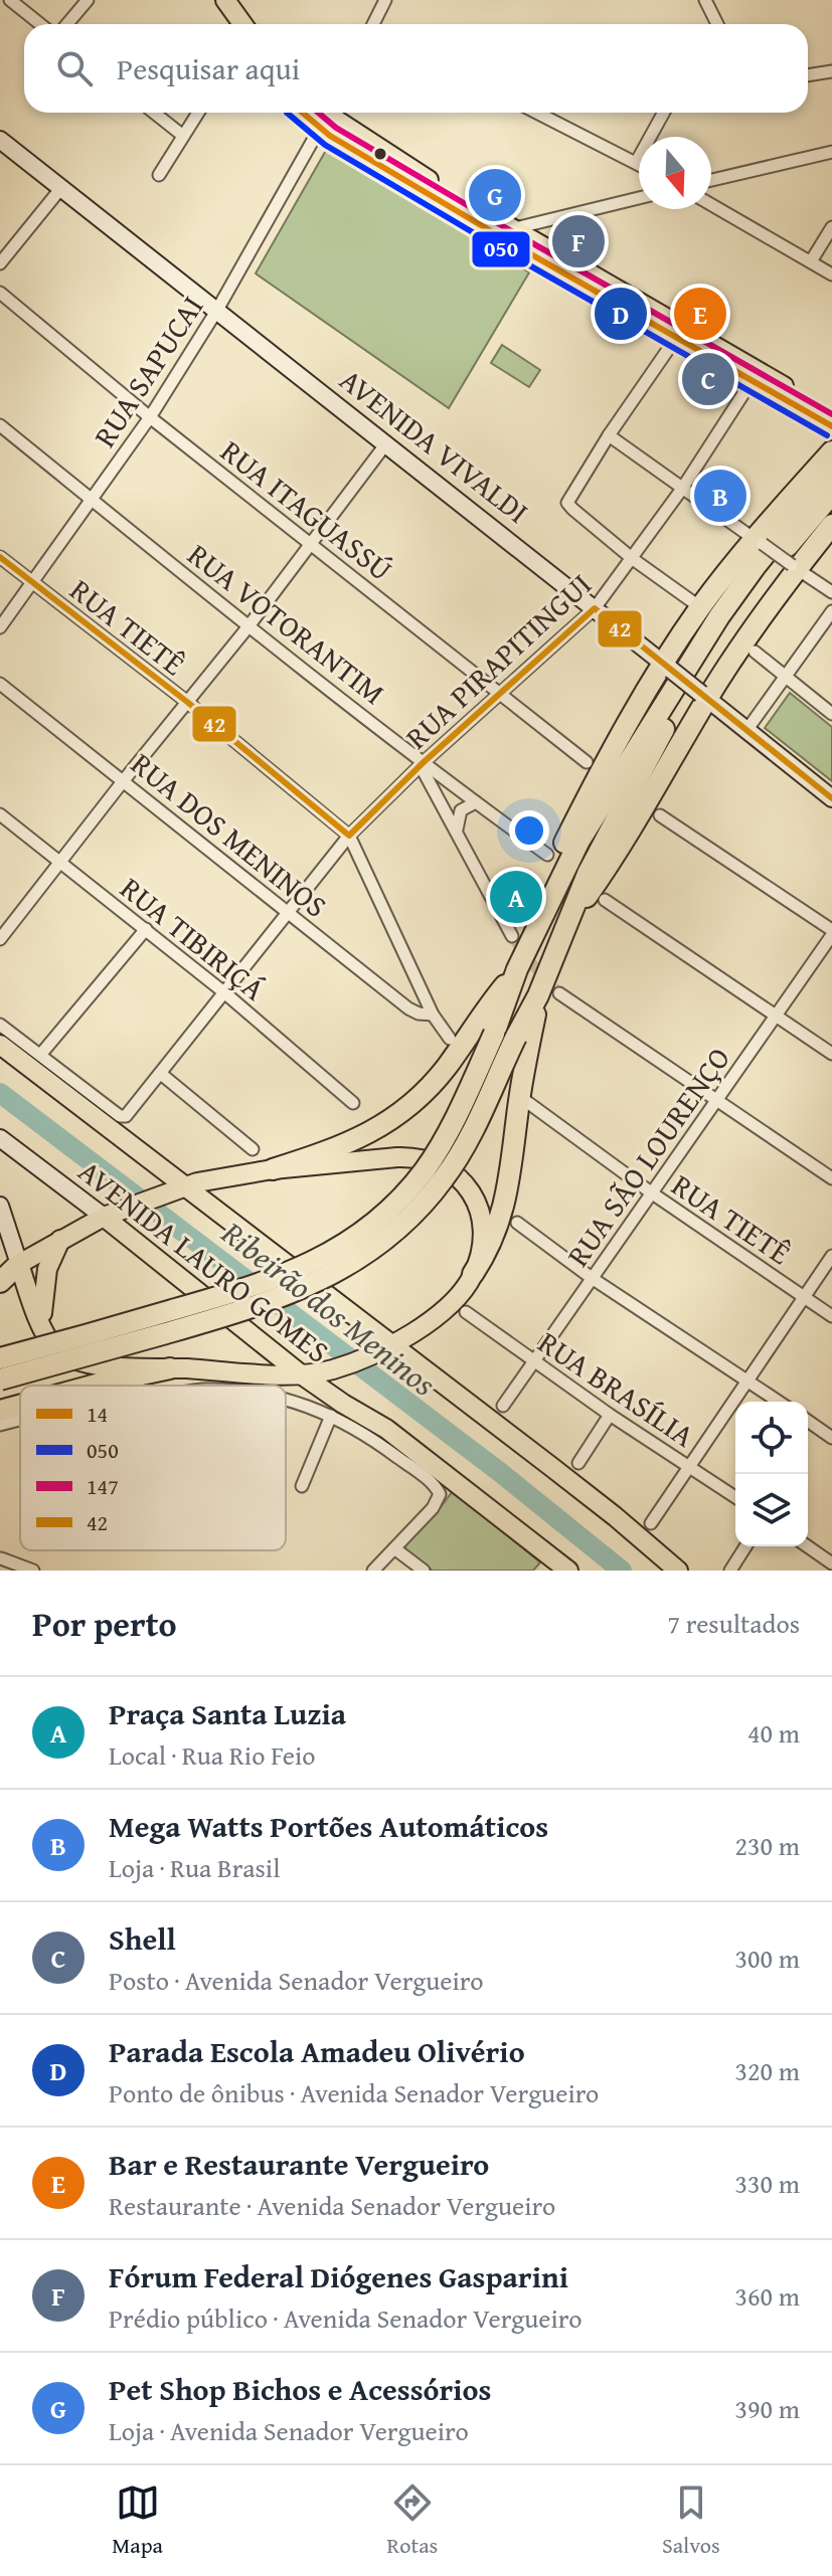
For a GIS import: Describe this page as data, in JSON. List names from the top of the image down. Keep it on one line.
{"streets":{"main road":["AVENIDA LAURO GOMES"],"street":["RUA SAPUCAI","AVENIDA VIVALDI","RUA ITAGUASSÚ","RUA VOTORANTIM","RUA TIETÊ","RUA PIRAPITINGUI","RUA DOS MENINOS","RUA TIBIRIÇÁ","RUA SÃO LOURENÇO","RUA BRASÍLIA"]},"crossings":[["RUA SAPUCAI","AVENIDA VIVALDI"],["RUA SAPUCAI","RUA ITAGUASSÚ"],["RUA SAPUCAI","RUA VOTORANTIM"],["RUA SAPUCAI","RUA TIETÊ"],["AVENIDA VIVALDI","RUA PIRAPITINGUI"],["RUA ITAGUASSÚ","RUA PIRAPITINGUI"],["RUA VOTORANTIM","RUA PIRAPITINGUI"],["RUA TIETÊ","RUA PIRAPITINGUI"],["RUA TIETÊ","RUA DOS MENINOS"],["RUA TIETÊ","RUA SÃO LOURENÇO"],["RUA PIRAPITINGUI","RUA DOS MENINOS"],["RUA PIRAPITINGUI","RUA TIBIRIÇÁ"],["RUA SÃO LOURENÇO","RUA BRASÍLIA"]],"water":["Ribeirão dos Meninos"],"lines":["transit line 14","transit line 050","transit line 147","transit line 42"],"legend":["14","050","147","42"],"north":"bottom","page":{"search":"Pesquisar aqui","pins":["G","F","D","E","C","B","A"],"heading":["Por perto","7 resultados"],"list":[{"mark":"A","name":"Praça Santa Luzia","note":"Local · Rua Rio Feio","value":"40 m"},{"mark":"B","name":"Mega Watts Portões Automáticos","note":"Loja · Rua Brasil","value":"230 m"},{"mark":"C","name":"Shell","note":"Posto · Avenida Senador Vergueiro","value":"300 m"},{"mark":"D","name":"Parada Escola Amadeu Olivério","note":"Ponto de ônibus · Avenida Senador Vergueiro","value":"320 m"},{"mark":"E","name":"Bar e Restaurante Vergueiro","note":"Restaurante · Avenida Senador Vergueiro","value":"330 m"},{"mark":"F","name":"Fórum Federal Diógenes Gasparini","note":"Prédio público · Avenida Senador Vergueiro","value":"360 m"},{"mark":"G","name":"Pet Shop Bichos e Acessórios","note":"Loja · Avenida Senador Vergueiro","value":"390 m"}],"nav":["Mapa","Rotas","Salvos"]}}
